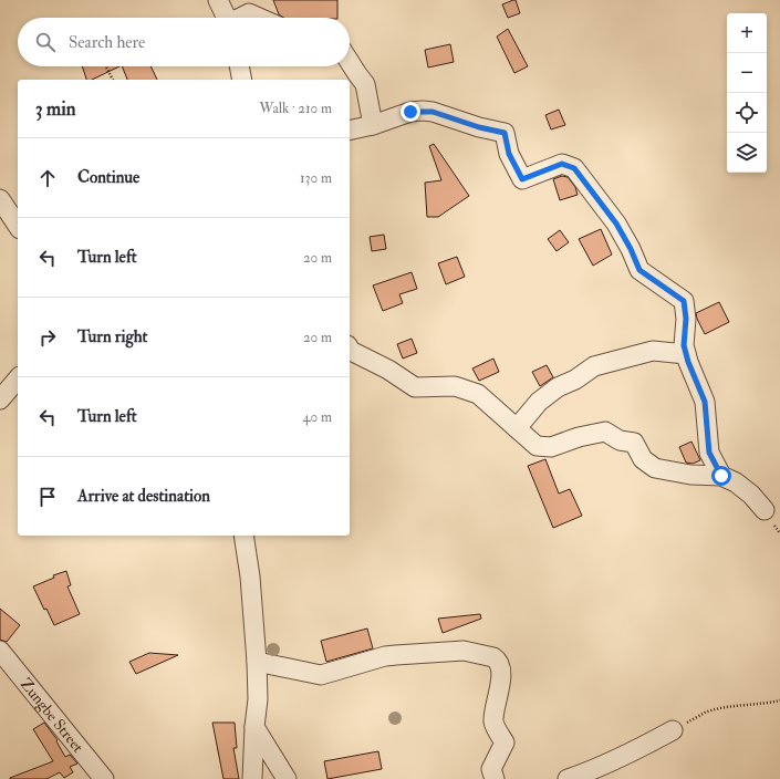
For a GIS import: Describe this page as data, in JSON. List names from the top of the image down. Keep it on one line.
{"streets":{"street":["Zungbe Street"]},"page":{"map_buttons":["+","−"],"search":"Search here","heading":["3 min","Walk · 210 m"],"list":[["Continue","130 m"],["Turn left","20 m"],["Turn right","20 m"],["Turn left","40 m"],"Arrive at destination"]}}
